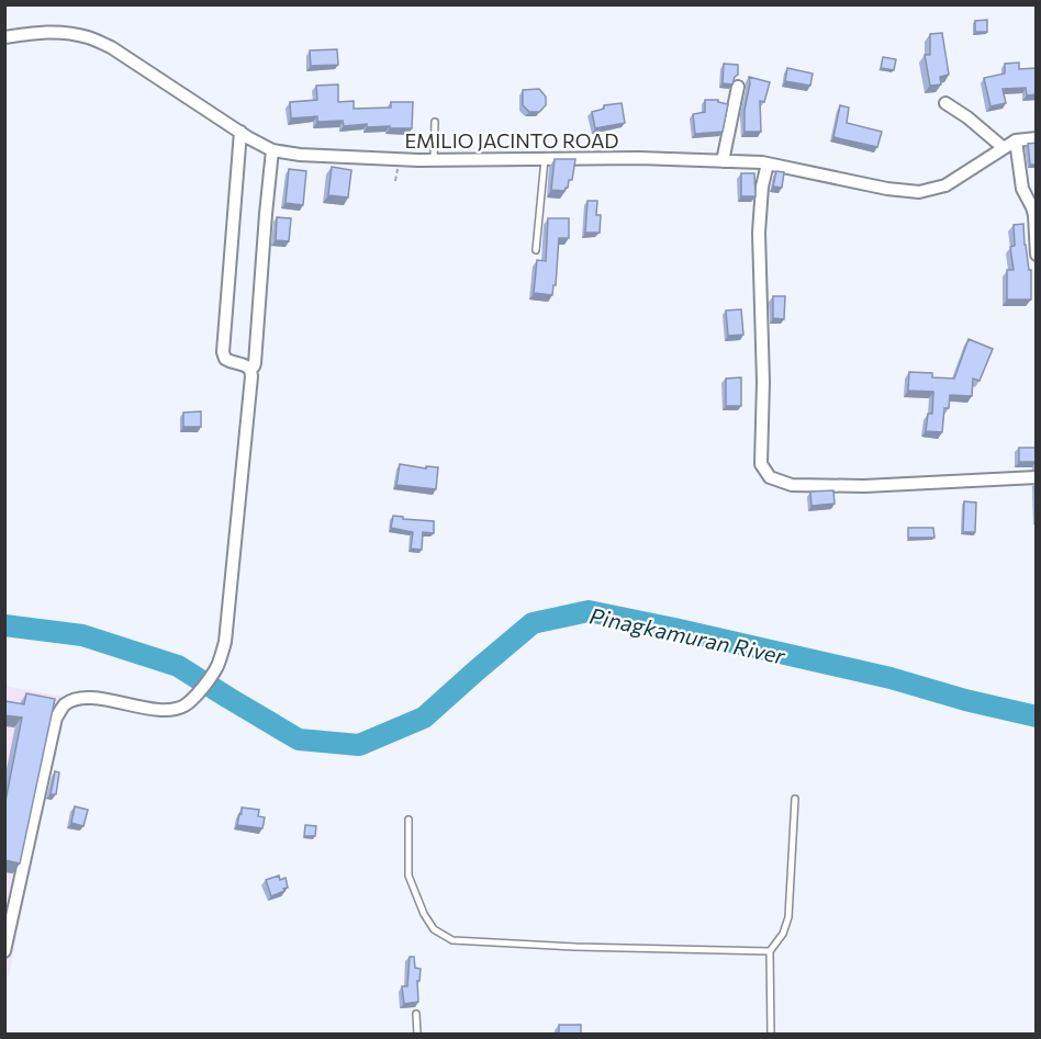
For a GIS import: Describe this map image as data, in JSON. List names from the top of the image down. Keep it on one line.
{"streets":{"street":["EMILIO JACINTO ROAD"]},"water":["Pinagkamuran River"]}
